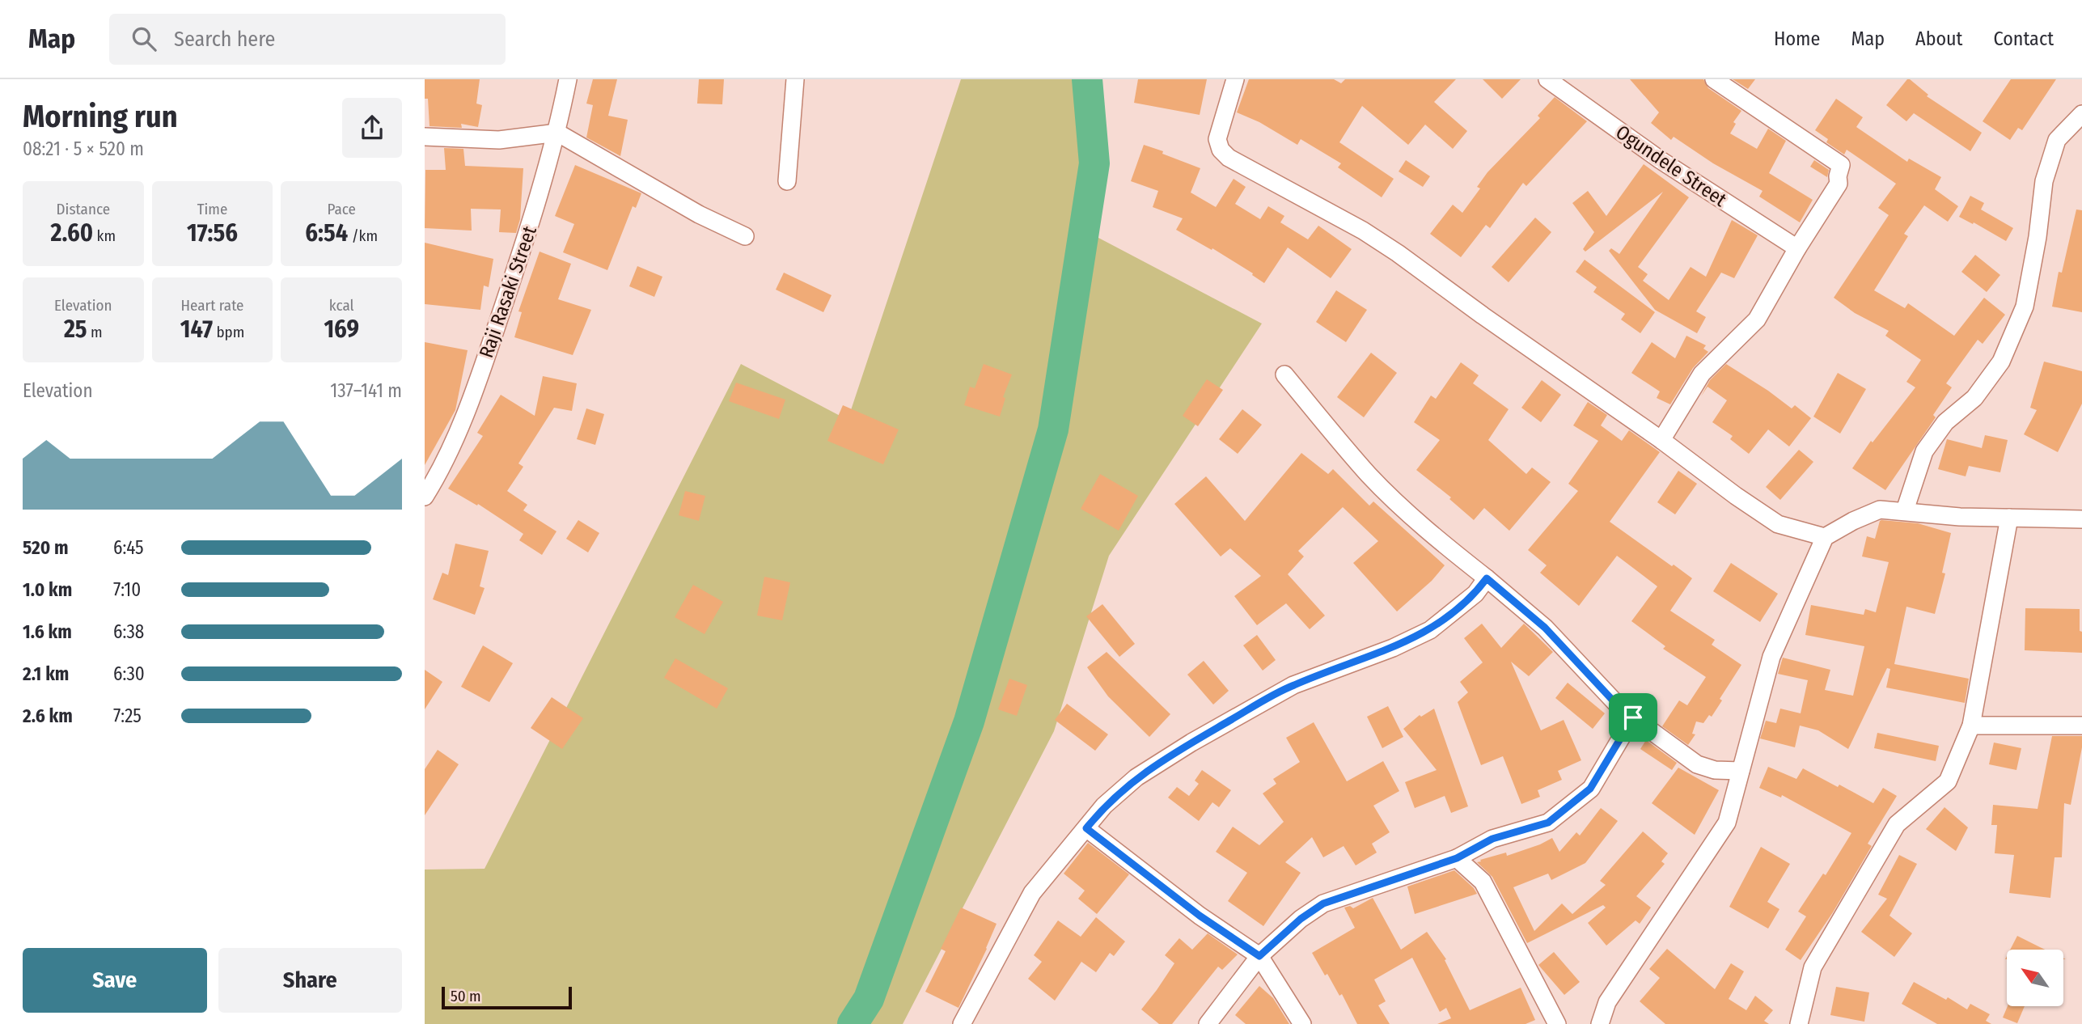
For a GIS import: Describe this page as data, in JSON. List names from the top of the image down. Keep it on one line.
{"streets":{"street":["Ogundele Street","Raji Rasaki Street"]},"scale_bar":"50 m","north":"top left","page":{"header":"Map","search":"Search here","nav":["Home","Map","About","Contact"],"heading":["Morning run","08:21 · 5 × 520 m"],"stats":[["Distance","2.60 km"],["Time","17:56"],["Pace","6:54 /km"],["Elevation","25 m"],["Heart rate","147 bpm"],["kcal","169"]],"chart":["Elevation","137–141 m"],"list":[{"name":"520 m","note":"6:45"},{"name":"1.0 km","note":"7:10"},{"name":"1.6 km","note":"6:38"},{"name":"2.1 km","note":"6:30"},{"name":"2.6 km","note":"7:25"}],"buttons":["Save","Share"],"scale":"50 m"}}
